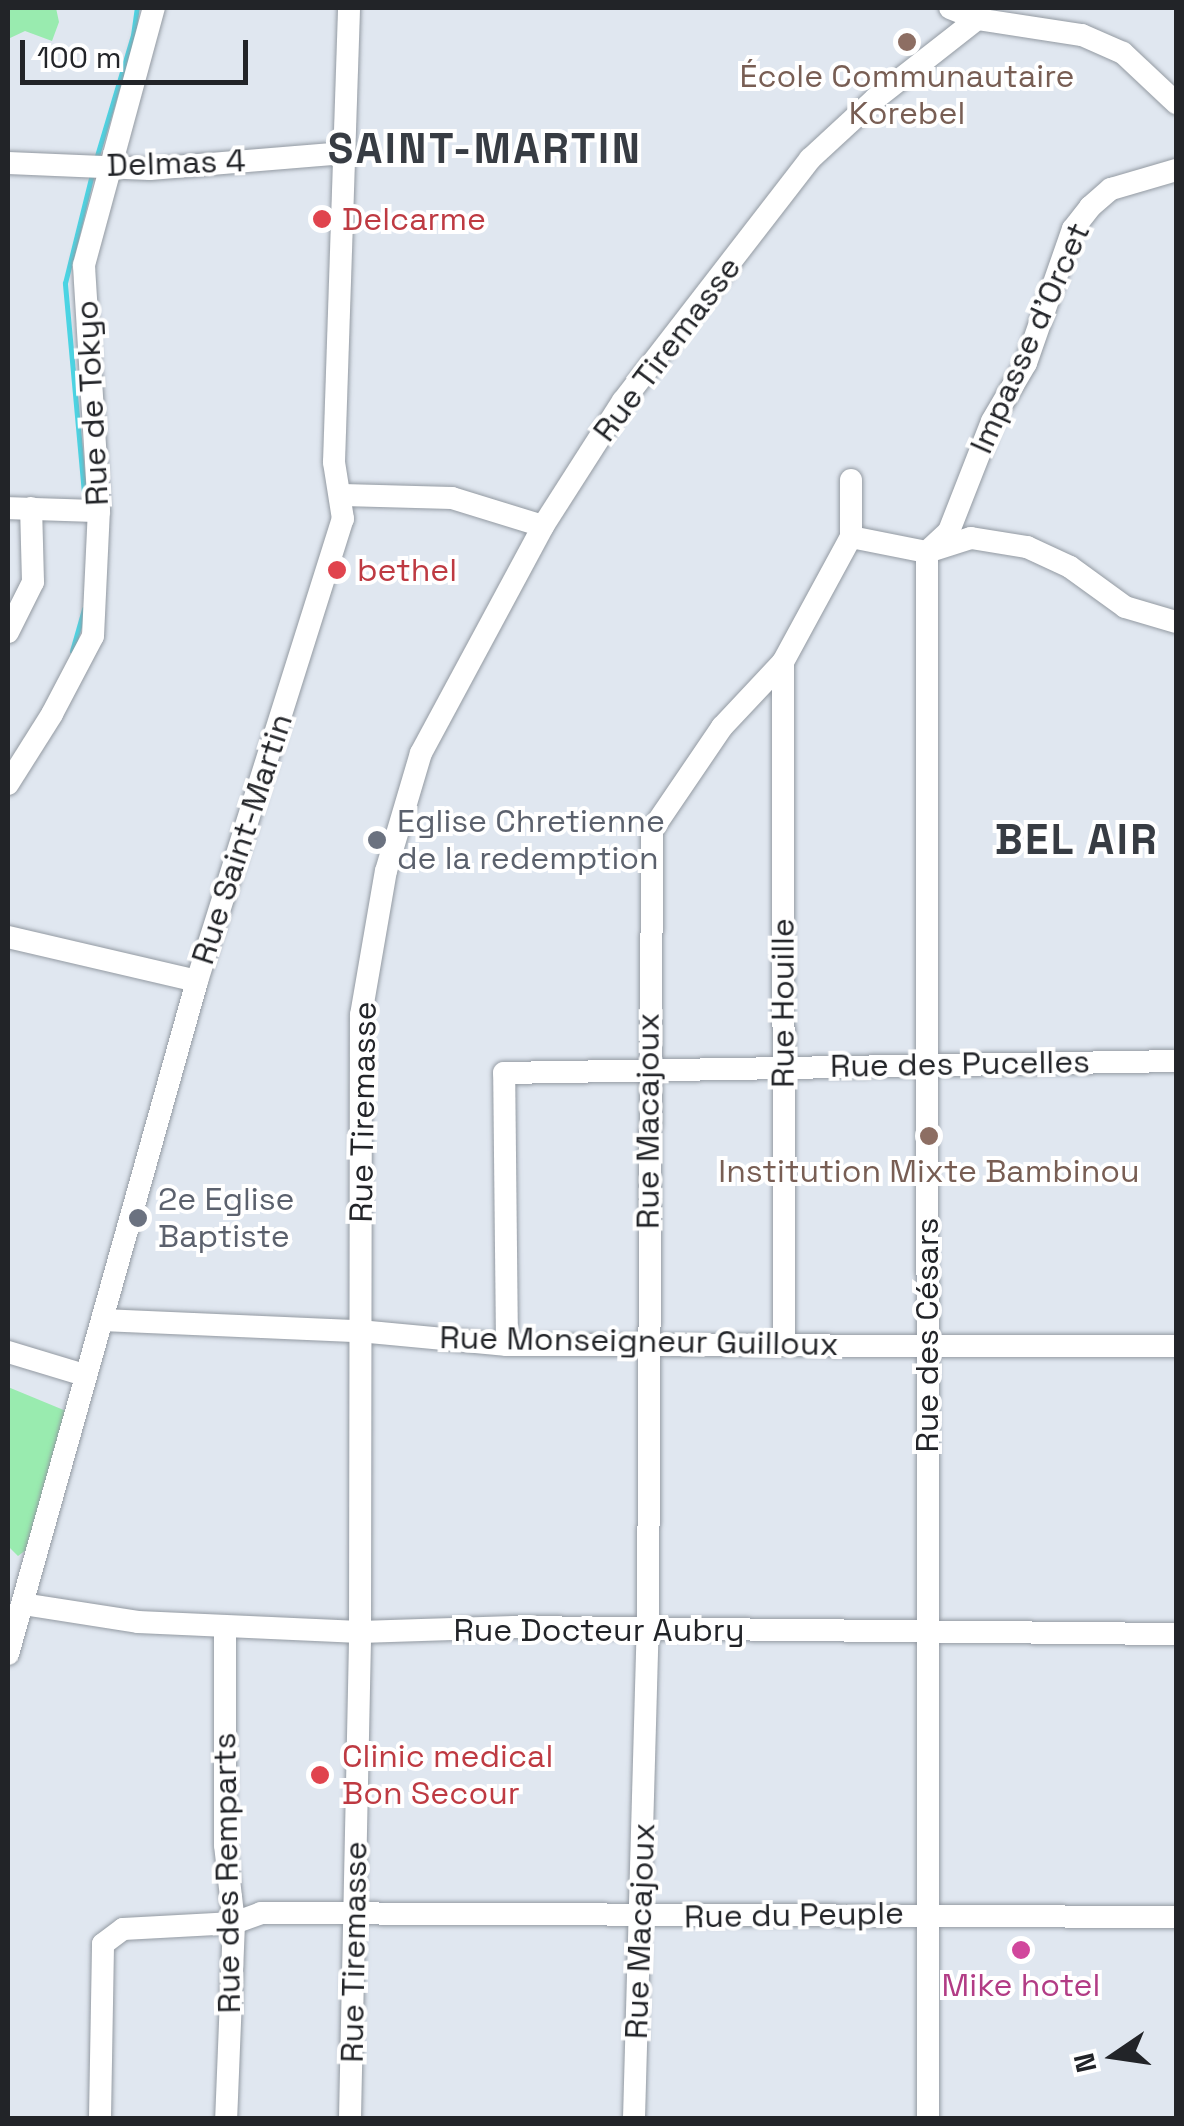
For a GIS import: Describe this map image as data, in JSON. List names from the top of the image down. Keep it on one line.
{"streets":{"street":["Delmas 4","Impasse d'Orcet","Rue Tiremasse","Rue de Tokyo","Rue Saint-Martin","Rue Houille","Rue des Pucelles","Rue Macajoux","Rue des Césars","Rue Monseigneur Guilloux","Rue Docteur Aubry","Rue des Remparts","Rue du Peuple"]},"crossings":[["Delmas 4","Rue de Tokyo"],["Delmas 4","Rue Saint-Martin"],["Impasse d'Orcet","Rue des Césars"],["Rue Tiremasse","Rue Monseigneur Guilloux"],["Rue Tiremasse","Rue Docteur Aubry"],["Rue Tiremasse","Rue du Peuple"],["Rue Saint-Martin","Rue Monseigneur Guilloux"],["Rue Saint-Martin","Rue Docteur Aubry"],["Rue Houille","Rue des Pucelles"],["Rue Houille","Rue Macajoux"],["Rue Houille","Rue Monseigneur Guilloux"],["Rue des Pucelles","Rue Macajoux"],["Rue des Pucelles","Rue des Césars"],["Rue des Pucelles","Rue Monseigneur Guilloux"],["Rue Macajoux","Rue Monseigneur Guilloux"],["Rue Macajoux","Rue Docteur Aubry"],["Rue Macajoux","Rue du Peuple"],["Rue des Césars","Rue Monseigneur Guilloux"],["Rue des Césars","Rue Docteur Aubry"],["Rue des Césars","Rue du Peuple"],["Rue Docteur Aubry","Rue des Remparts"],["Rue des Remparts","Rue du Peuple"]],"districts":["SAINT-MARTIN","BEL AIR"],"places":["École Communautaire Korebel","Delcarme","bethel","Eglise Chretienne de la redemption","Institution Mixte Bambinou","2e Eglise Baptiste","Clinic medical Bon Secour","Mike hotel"],"scale_bar":"100 m","north":"left"}
